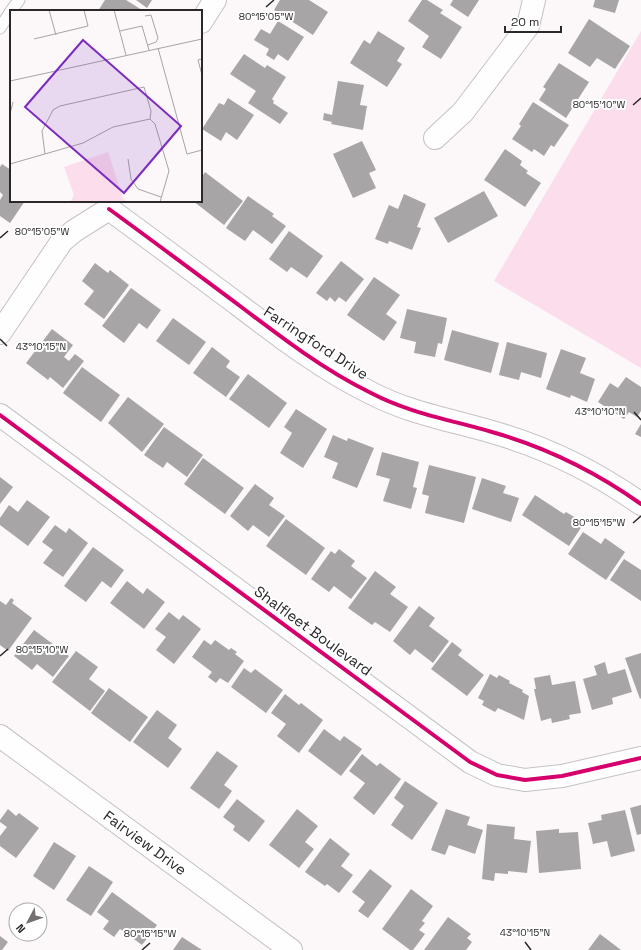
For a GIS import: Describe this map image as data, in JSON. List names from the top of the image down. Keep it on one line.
{"streets":{"street":["Farringford Drive","Shalfleet Boulevard","Fairview Drive"]},"scale_bar":"20 m","north":"bottom left","coordinates":["80°15'05\"W","80°15'10\"W","43°10'15\"N","43°10'10\"N","80°15'15\"W"]}
